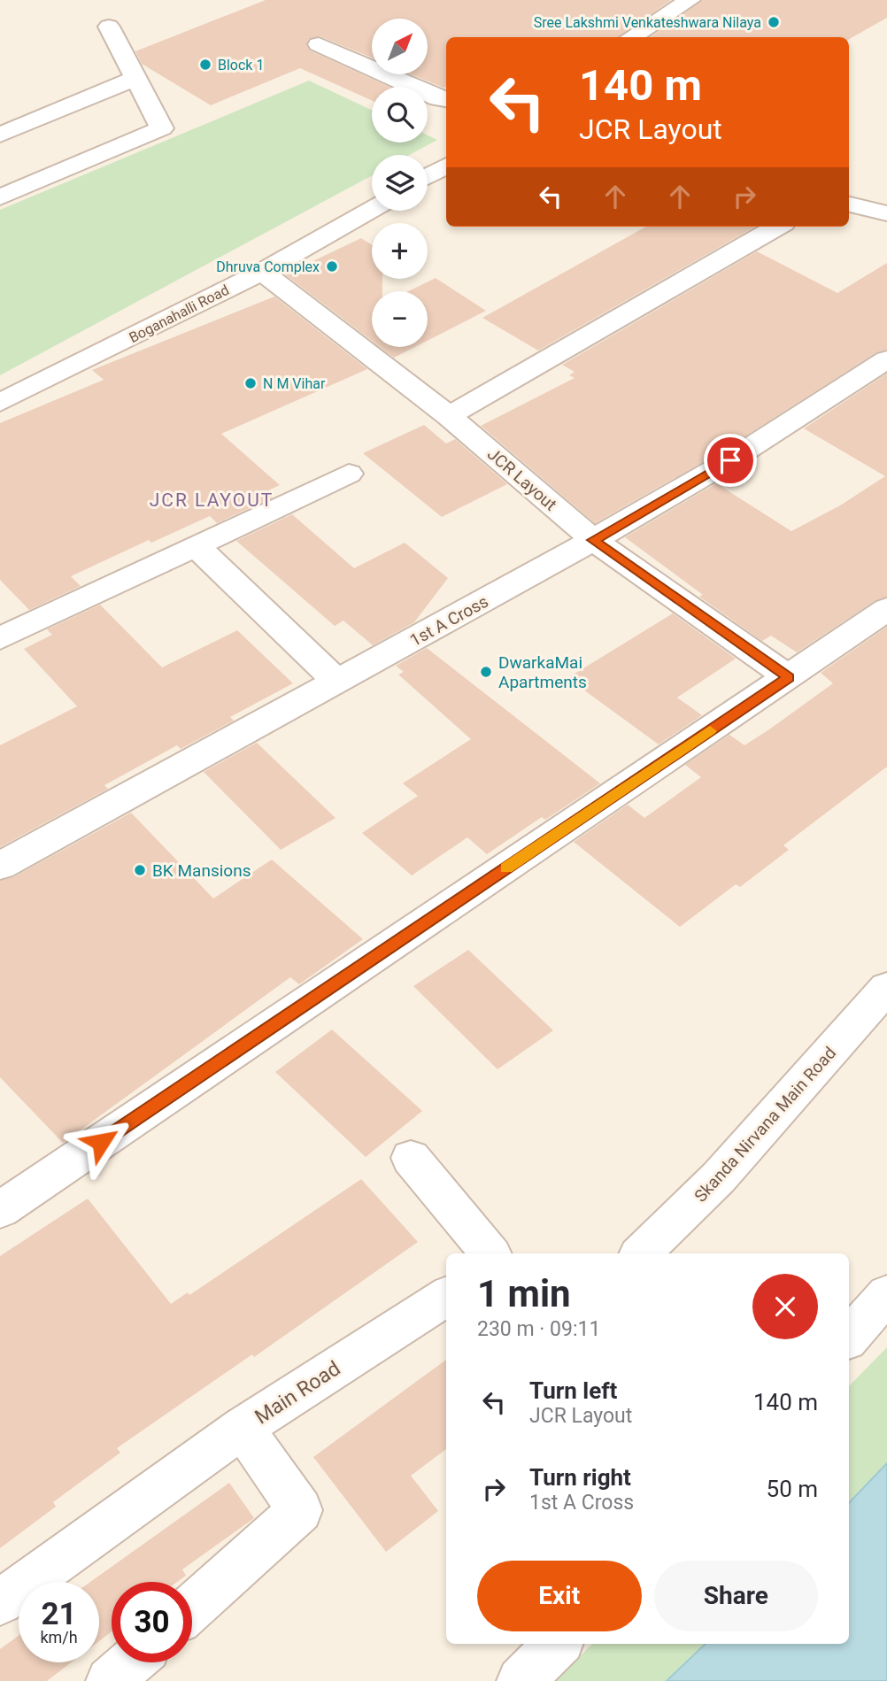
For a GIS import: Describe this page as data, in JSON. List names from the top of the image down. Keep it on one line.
{"streets":{"street":["Boganahalli Road","JCR Layout","1st A Cross","Skanda Nirvana Main Road","Main Road"]},"crossings":[["Boganahalli Road","JCR Layout"],["JCR Layout","1st A Cross"]],"districts":["JCR LAYOUT"],"places":["Sree Lakshmi Venkateshwara Nilaya","Block 1","Dhruva Complex","N M Vihar","DwarkaMai Apartments","BK Mansions"],"north":"top right","page":{"map_buttons":["+","−"],"turn":["140 m","JCR Layout"],"heading":["1 min","230 m · 09:11"],"list":[{"name":"Turn left","note":"JCR Layout","value":"140 m"},{"name":"Turn right","note":"1st A Cross","value":"50 m"}],"buttons":["Exit","Share"],"speed":"21 km/h","limit":"30"}}
